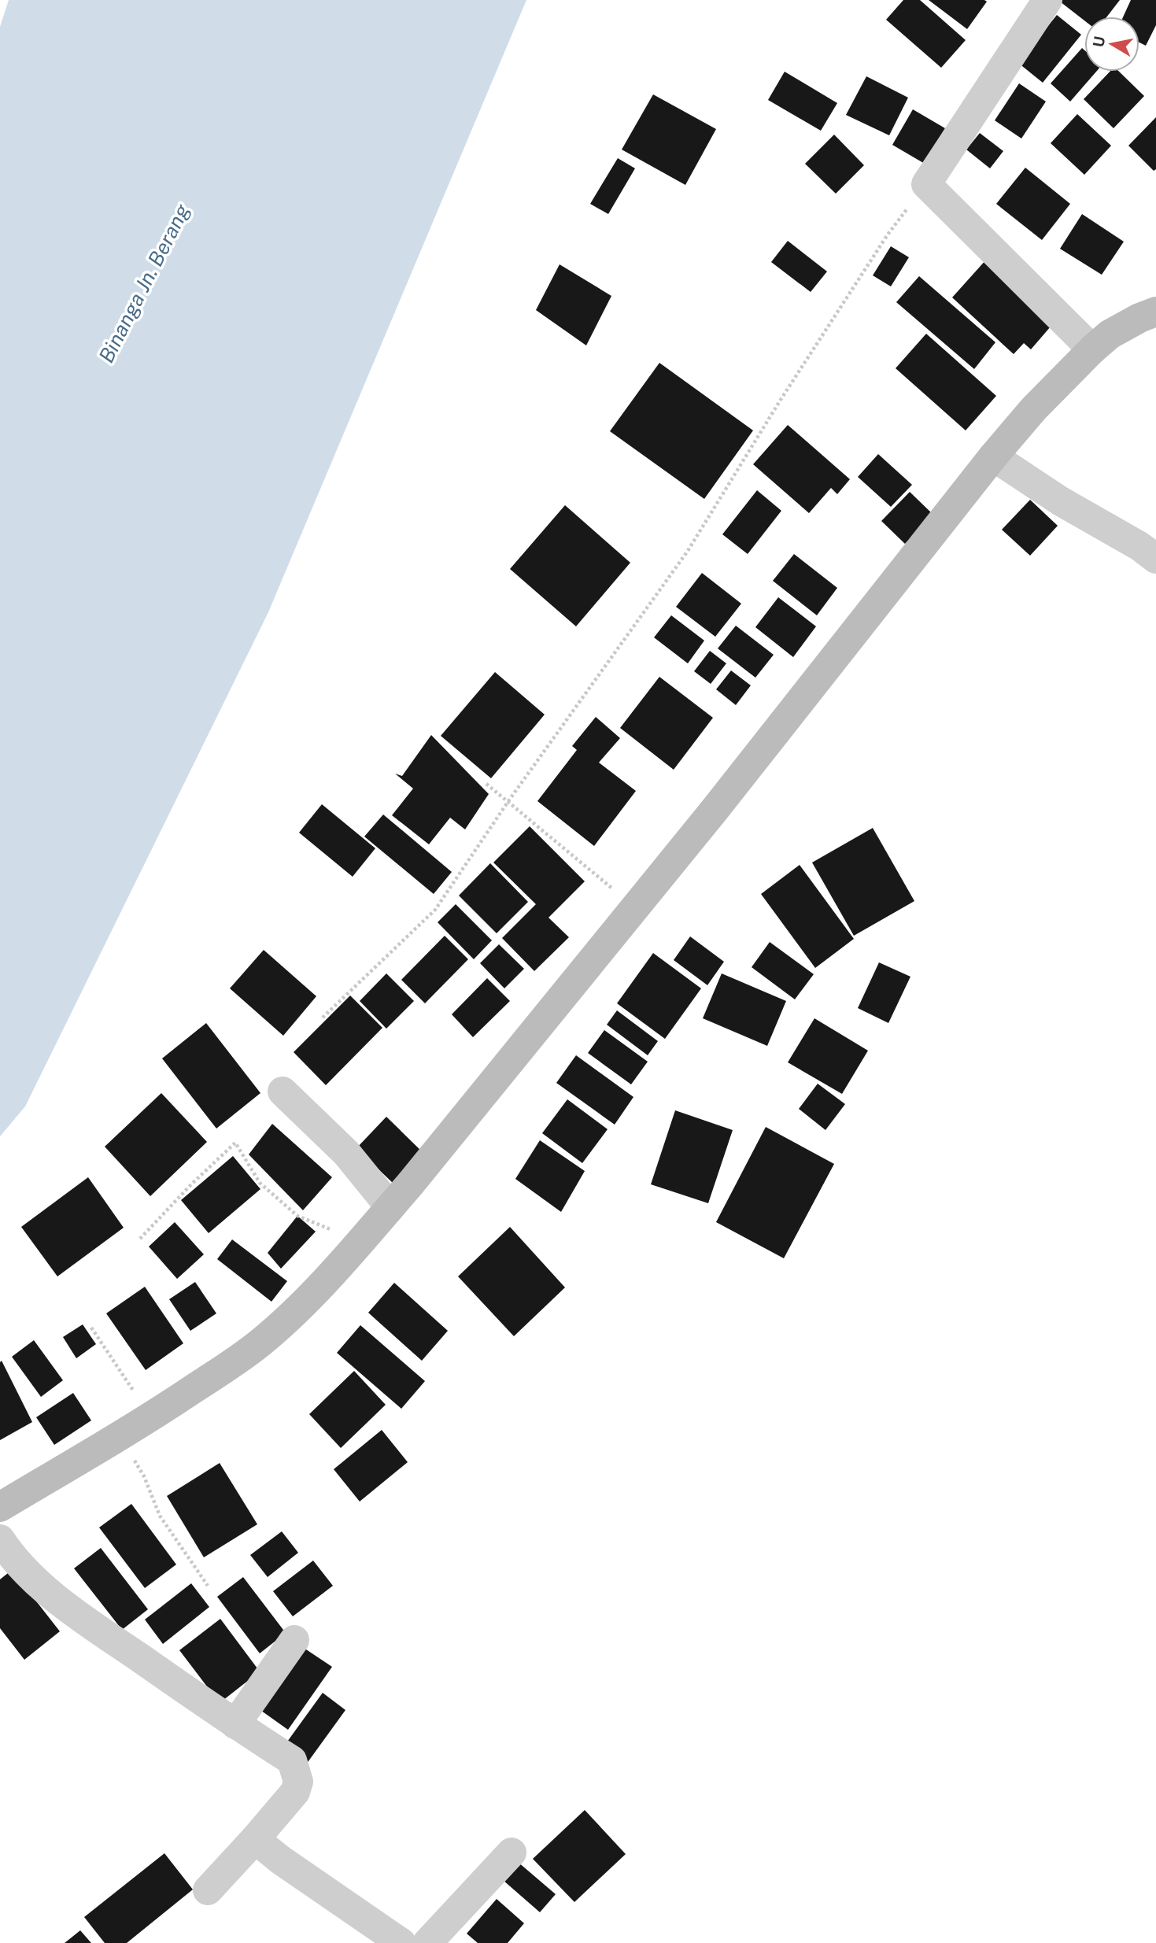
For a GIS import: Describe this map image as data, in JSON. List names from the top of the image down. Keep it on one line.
{"water":["Binanga Jn. Berang"],"north":"left"}
